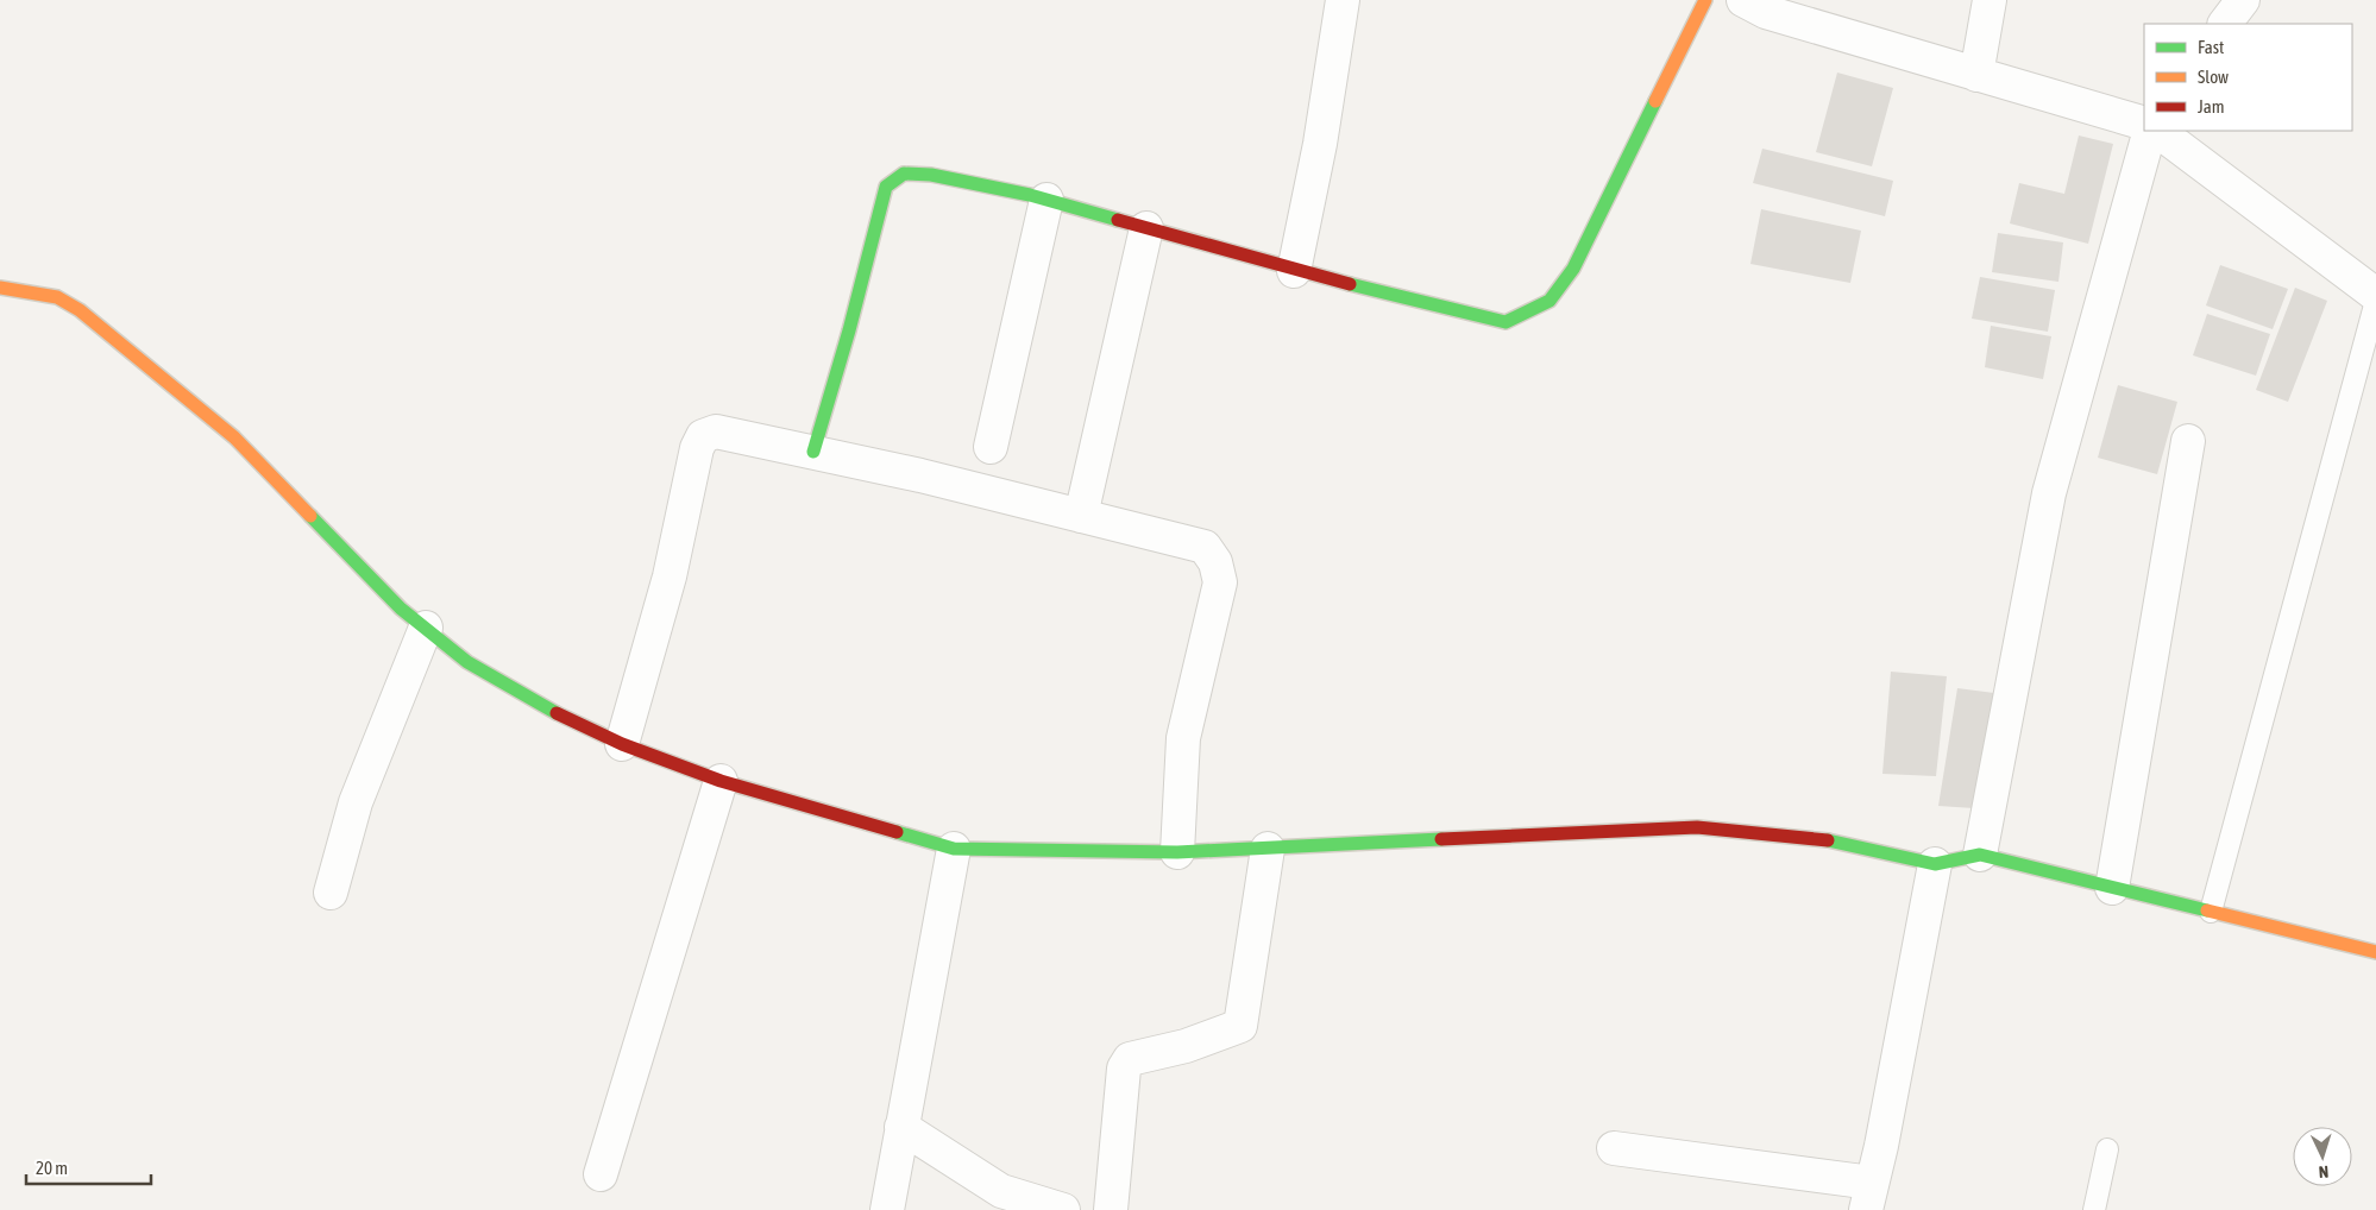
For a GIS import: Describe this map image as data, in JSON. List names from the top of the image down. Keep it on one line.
{"legend":["Fast","Slow","Jam"],"scale_bar":"20 m","north":"bottom"}
